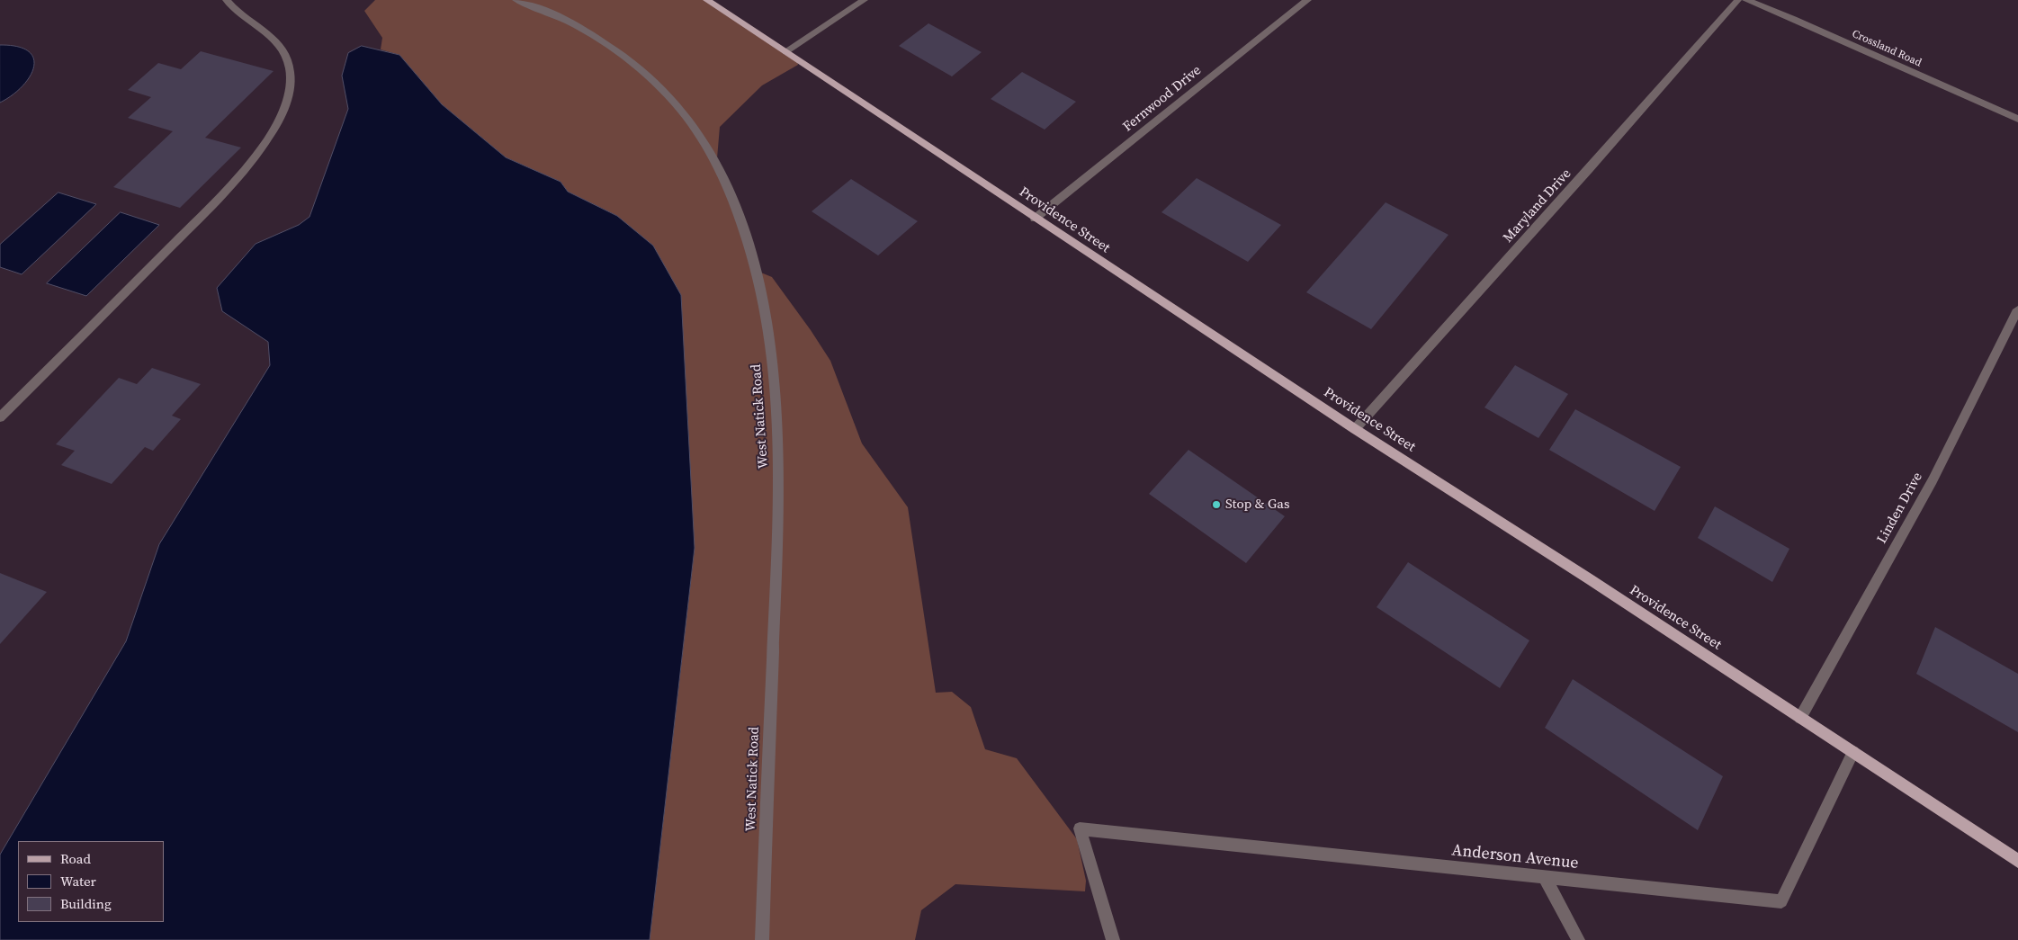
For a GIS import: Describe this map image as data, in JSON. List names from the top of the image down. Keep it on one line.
{"streets":{"main road":["Providence Street"],"street":["Crossland Road","Fernwood Drive","Maryland Drive","West Natick Road","Linden Drive","Anderson Avenue"]},"crossings":[["Fernwood Drive","Providence Street"],["Maryland Drive","Providence Street"],["Providence Street","Linden Drive"],["Providence Street","Anderson Avenue"]],"places":["Stop & Gas"],"legend":["Road","Water","Building"]}
